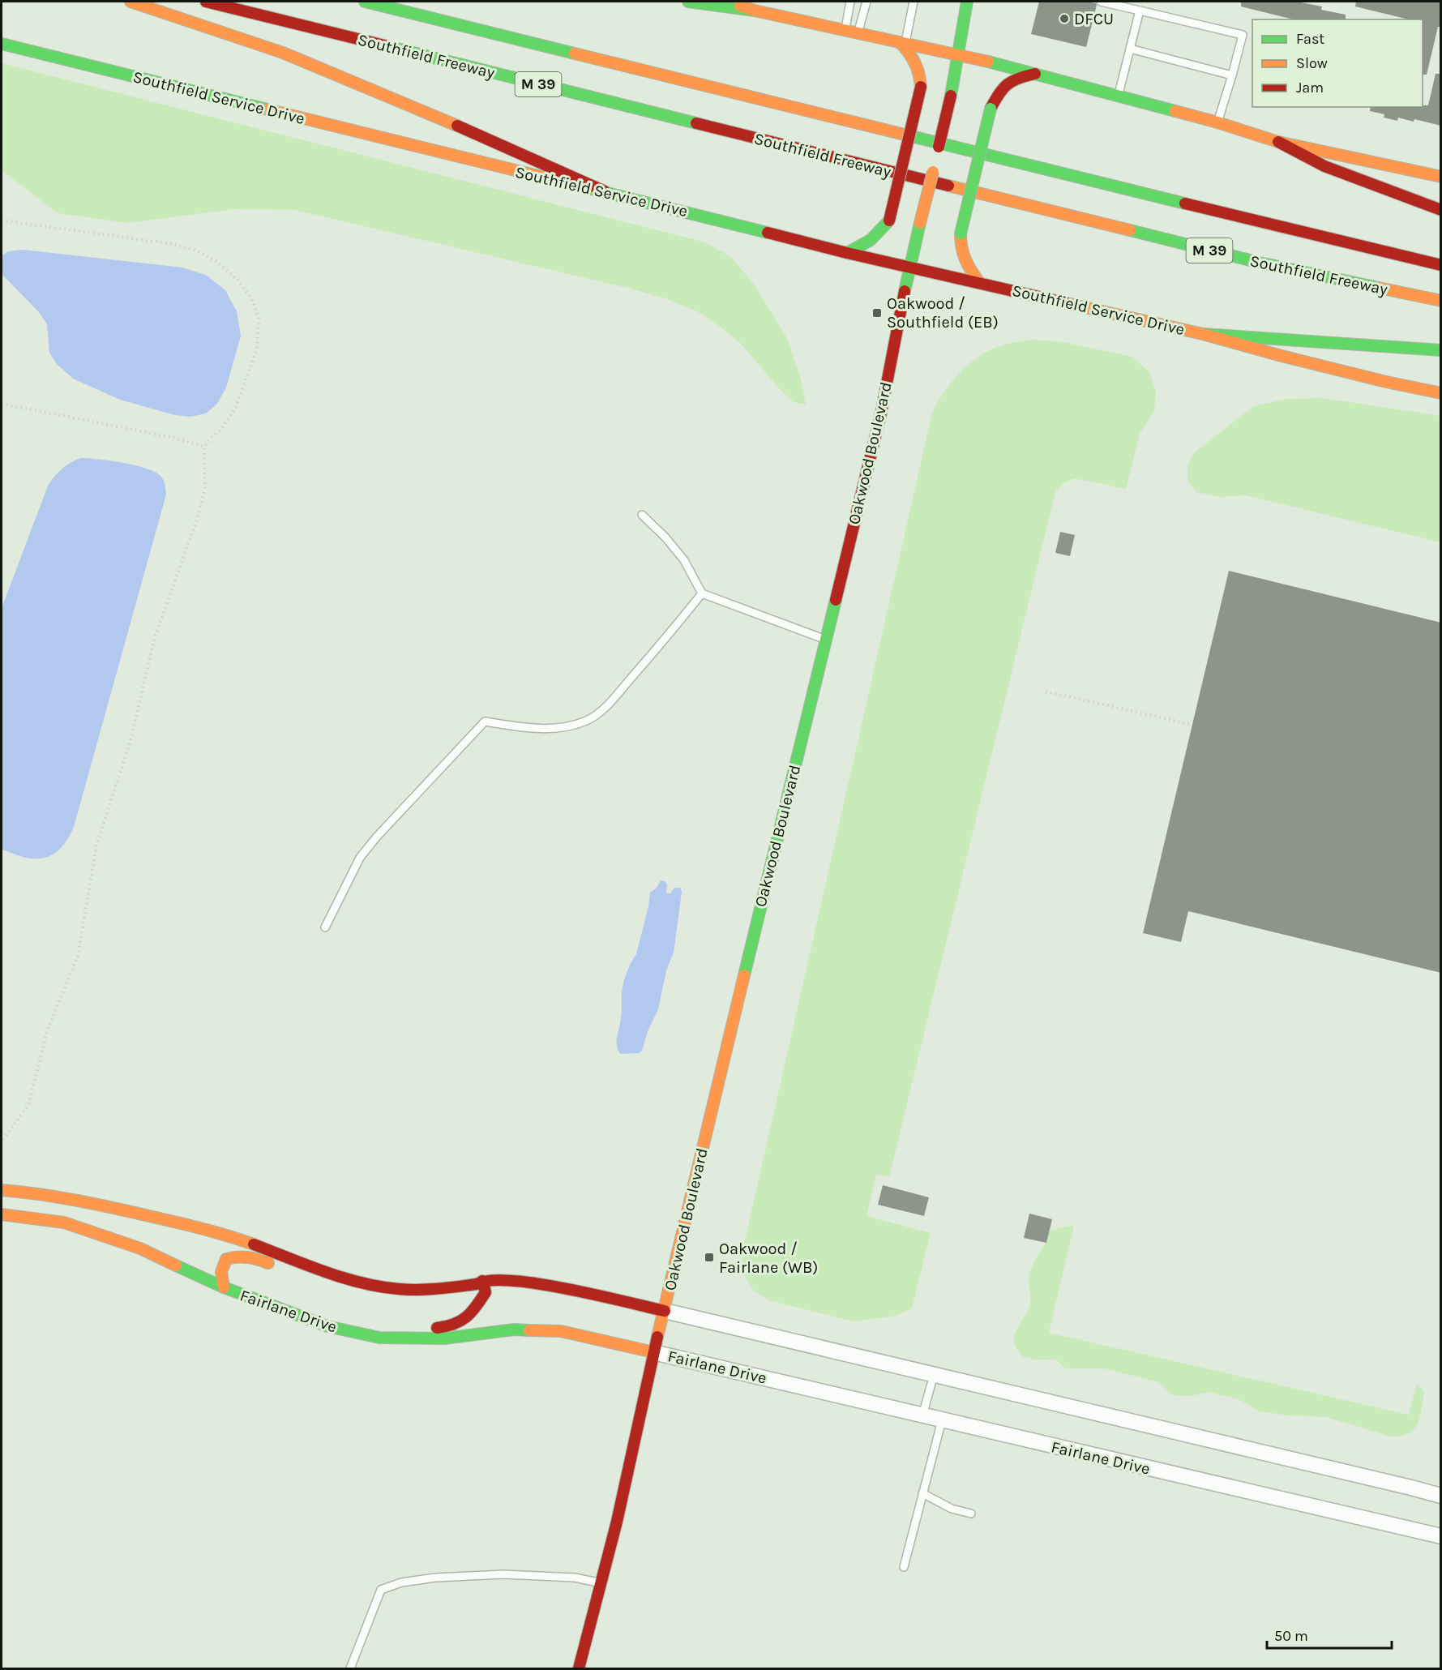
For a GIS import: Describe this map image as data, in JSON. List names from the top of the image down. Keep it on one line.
{"streets":{"main road":["Southfield Freeway","M 39","Southfield Service Drive","Oakwood Boulevard","Fairlane Drive"]},"crossings":[["Southfield Service Drive","Oakwood Boulevard"],["Oakwood Boulevard","Fairlane Drive"]],"places":{"other":["DFCU"],"transit":["Oakwood / Southfield (EB)","Oakwood / Fairlane (WB)"]},"legend":["Fast","Slow","Jam"],"scale_bar":"50 m"}
